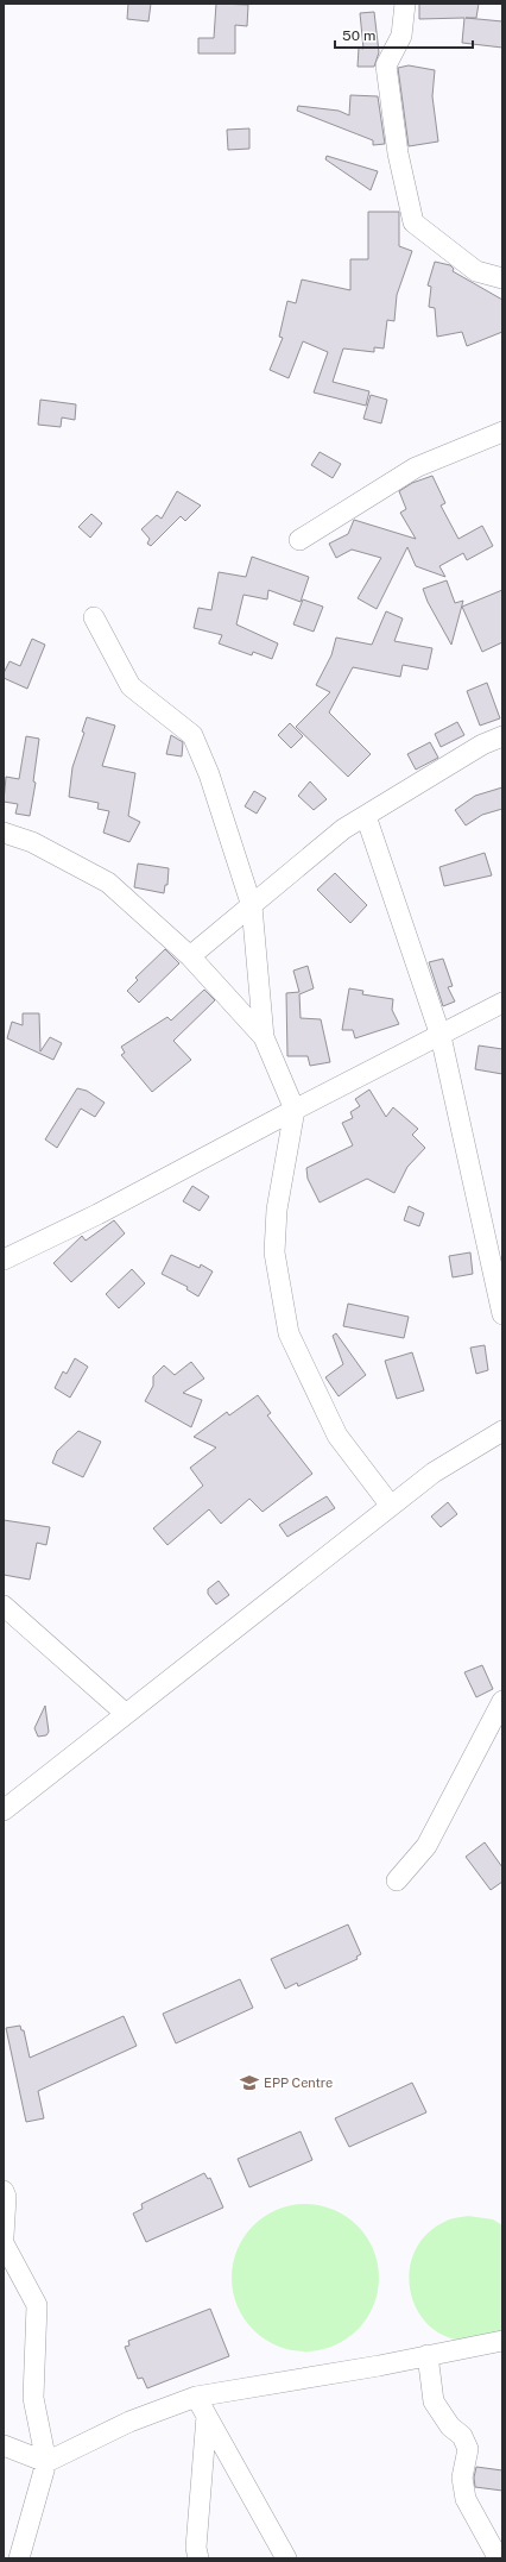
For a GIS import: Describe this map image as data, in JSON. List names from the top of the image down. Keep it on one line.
{"places":{"school or university":["EPP Centre"]},"scale_bar":"50 m"}
